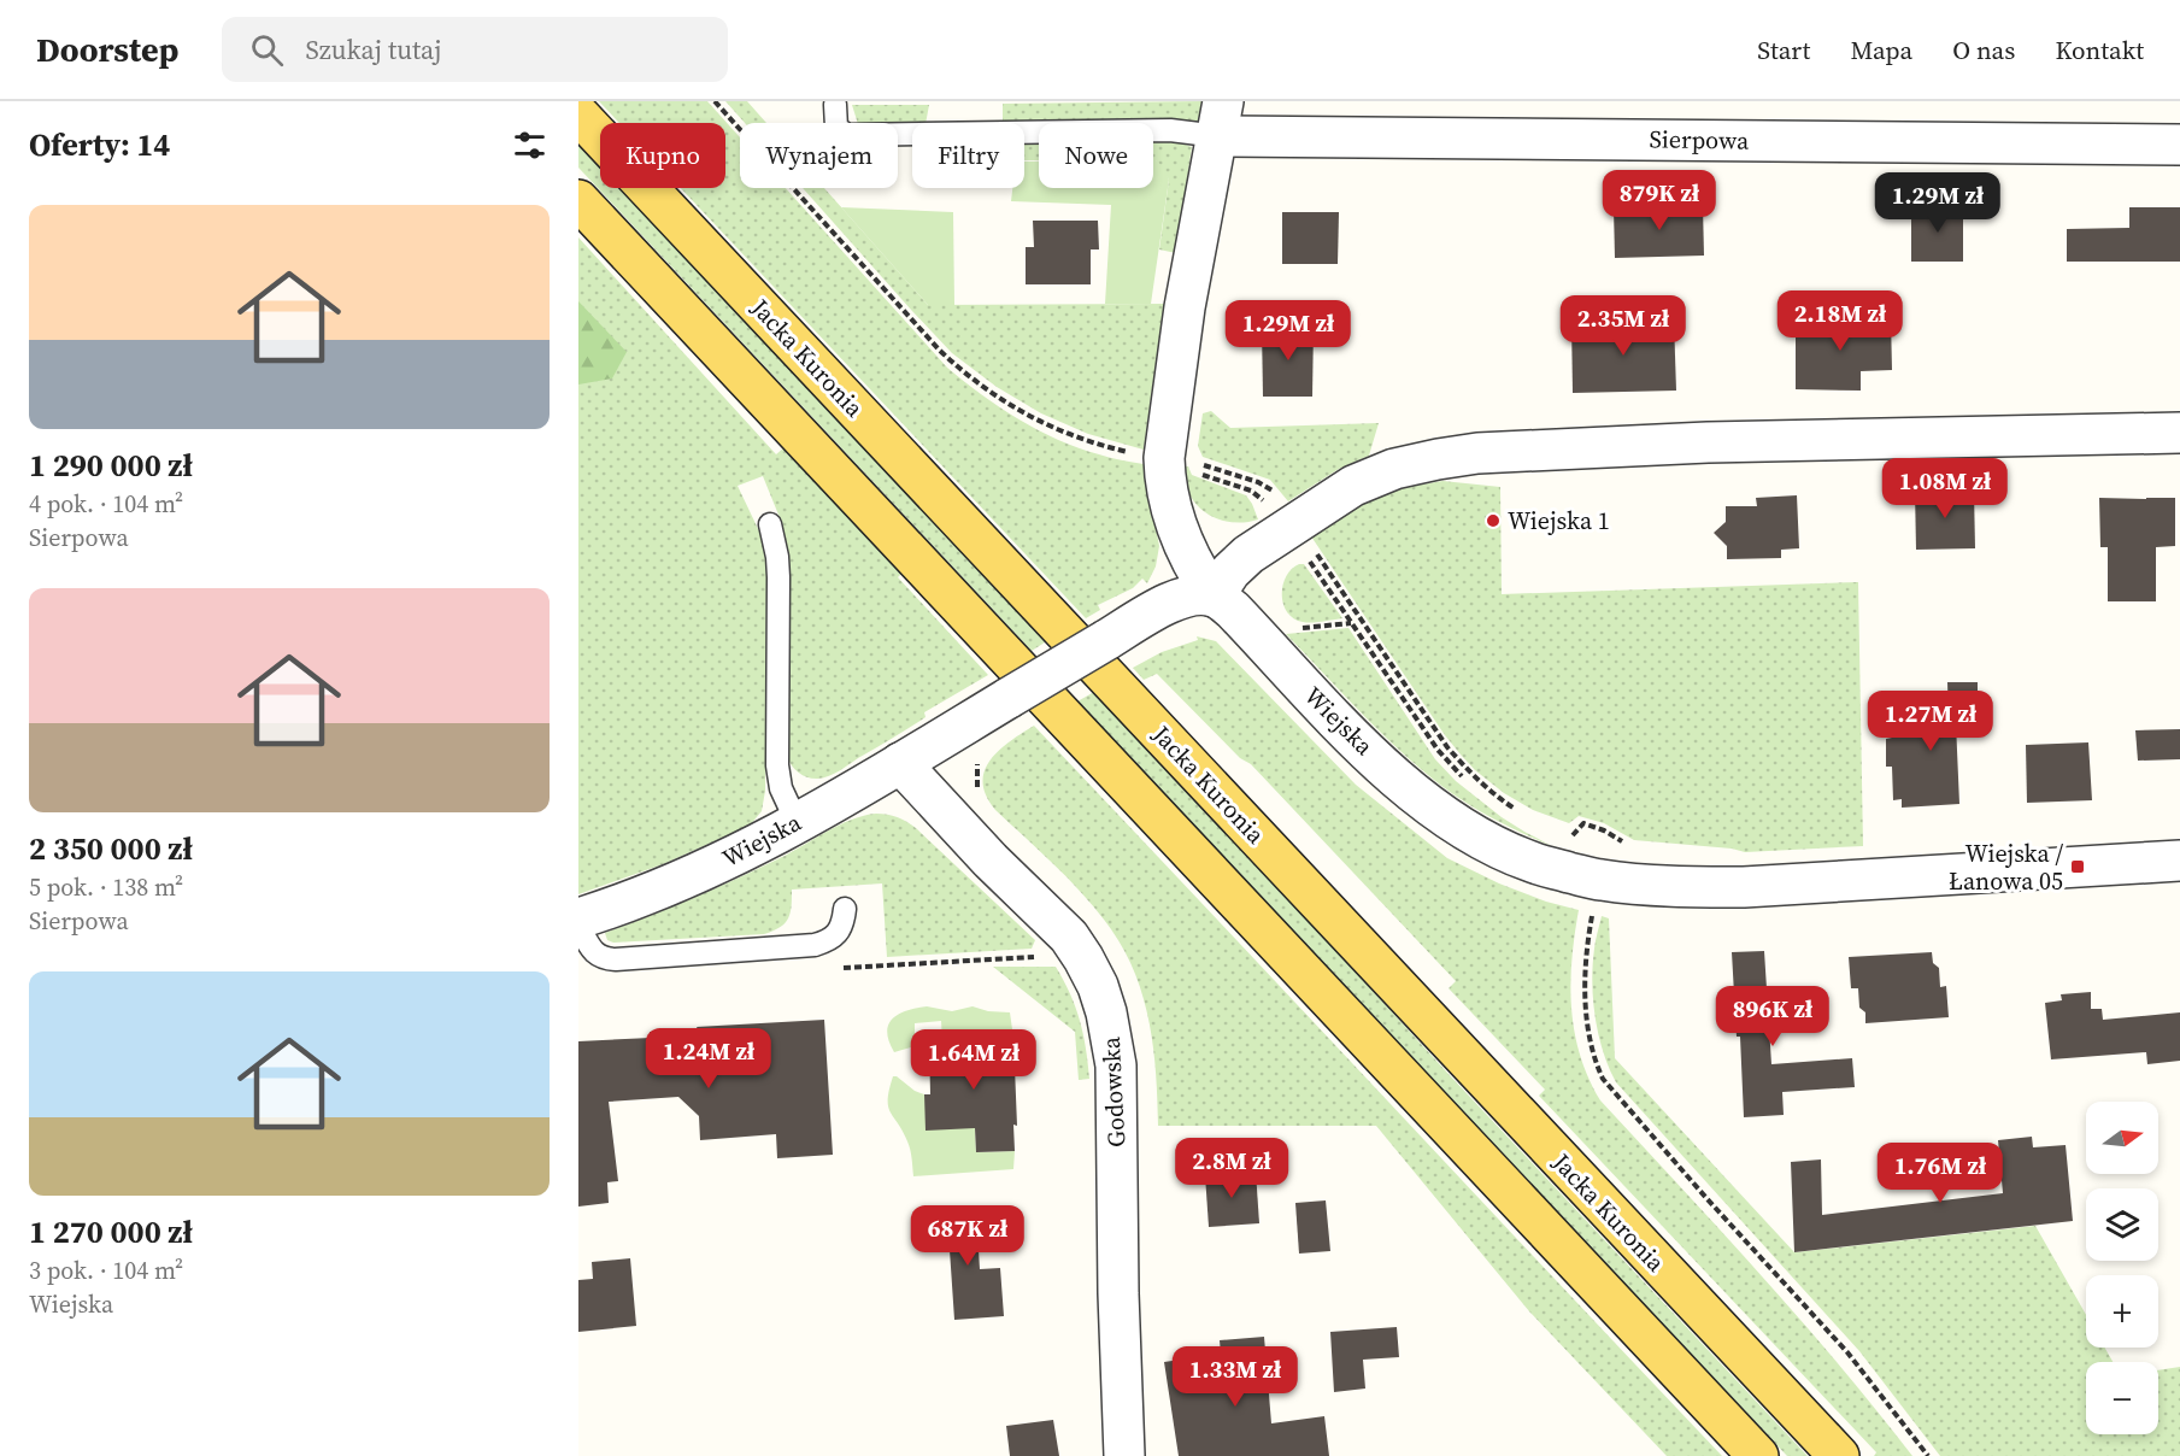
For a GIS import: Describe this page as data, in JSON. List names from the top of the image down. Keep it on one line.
{"streets":{"main road":["Jacka Kuronia"],"street":["Sierpowa","Wiejska","Godowska"]},"crossings":[["Wiejska","Godowska"]],"places":{"other":["Wiejska 1"],"transit":["Wiejska / Łanowa 05"]},"north":"right","page":{"header":"Doorstep","search":"Szukaj tutaj","nav":["Start","Mapa","O nas","Kontakt"],"heading":"Oferty: 14","chip":["Kupno","Wynajem","Filtry","Nowe"],"price":["879K zł","1.29M zł","2.18M zł","2.35M zł","1.29M zł","1.08M zł","1.27M zł","896K zł","1.24M zł","1.64M zł","2.8M zł","1.76M zł","687K zł","1.33M zł"],"list":[{"name":"1 290 000 zł","note":"4 pok. · 104 m² · Sierpowa"},{"name":"2 350 000 zł","note":"5 pok. · 138 m² · Sierpowa"},{"name":"1 270 000 zł","note":"3 pok. · 104 m² · Wiejska"}],"map_buttons":["+","−"]}}
